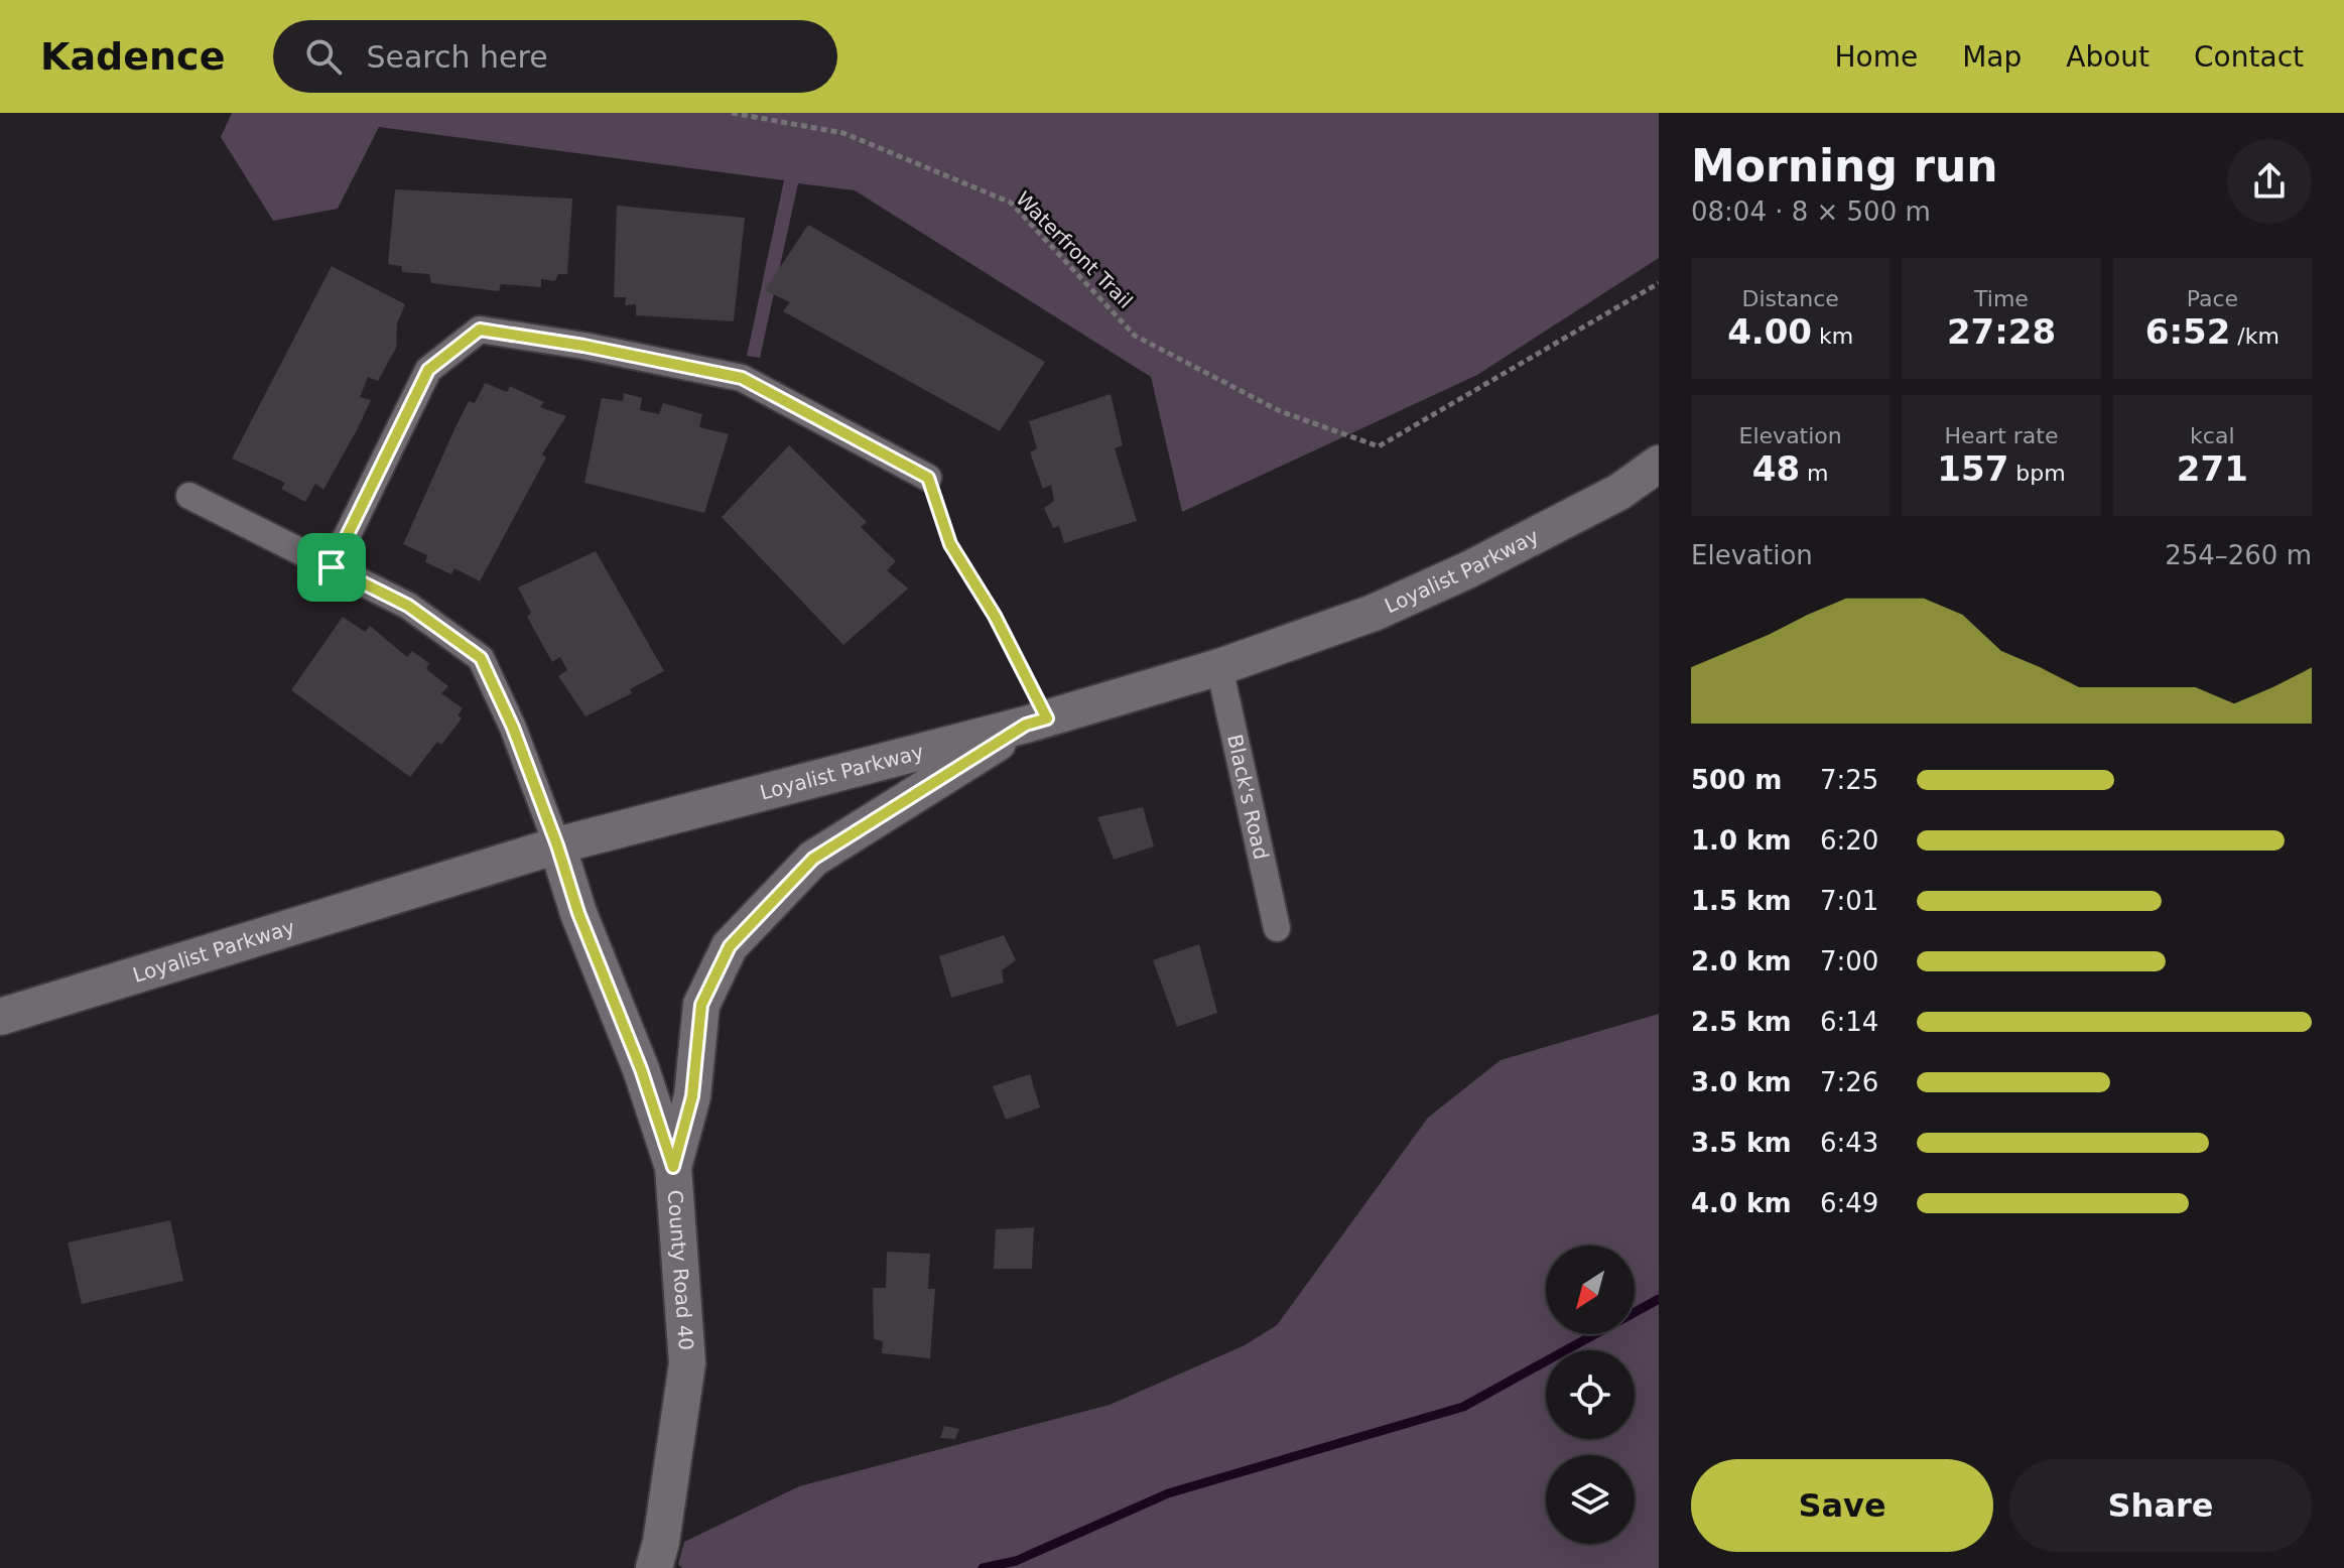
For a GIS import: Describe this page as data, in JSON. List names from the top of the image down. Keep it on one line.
{"streets":{"main road":["Loyalist Parkway","County Road 40"],"street":["Black's Road"],"path":["Waterfront Trail"]},"crossings":[["Loyalist Parkway","Black's Road"],["Loyalist Parkway","County Road 40"]],"north":"bottom left","page":{"header":"Kadence","search":"Search here","nav":["Home","Map","About","Contact"],"heading":["Morning run","08:04 · 8 × 500 m"],"stats":[["Distance","4.00 km"],["Time","27:28"],["Pace","6:52 /km"],["Elevation","48 m"],["Heart rate","157 bpm"],["kcal","271"]],"chart":["Elevation","254–260 m"],"list":[{"name":"500 m","note":"7:25"},{"name":"1.0 km","note":"6:20"},{"name":"1.5 km","note":"7:01"},{"name":"2.0 km","note":"7:00"},{"name":"2.5 km","note":"6:14"},{"name":"3.0 km","note":"7:26"},{"name":"3.5 km","note":"6:43"},{"name":"4.0 km","note":"6:49"}],"buttons":["Save","Share"]}}
